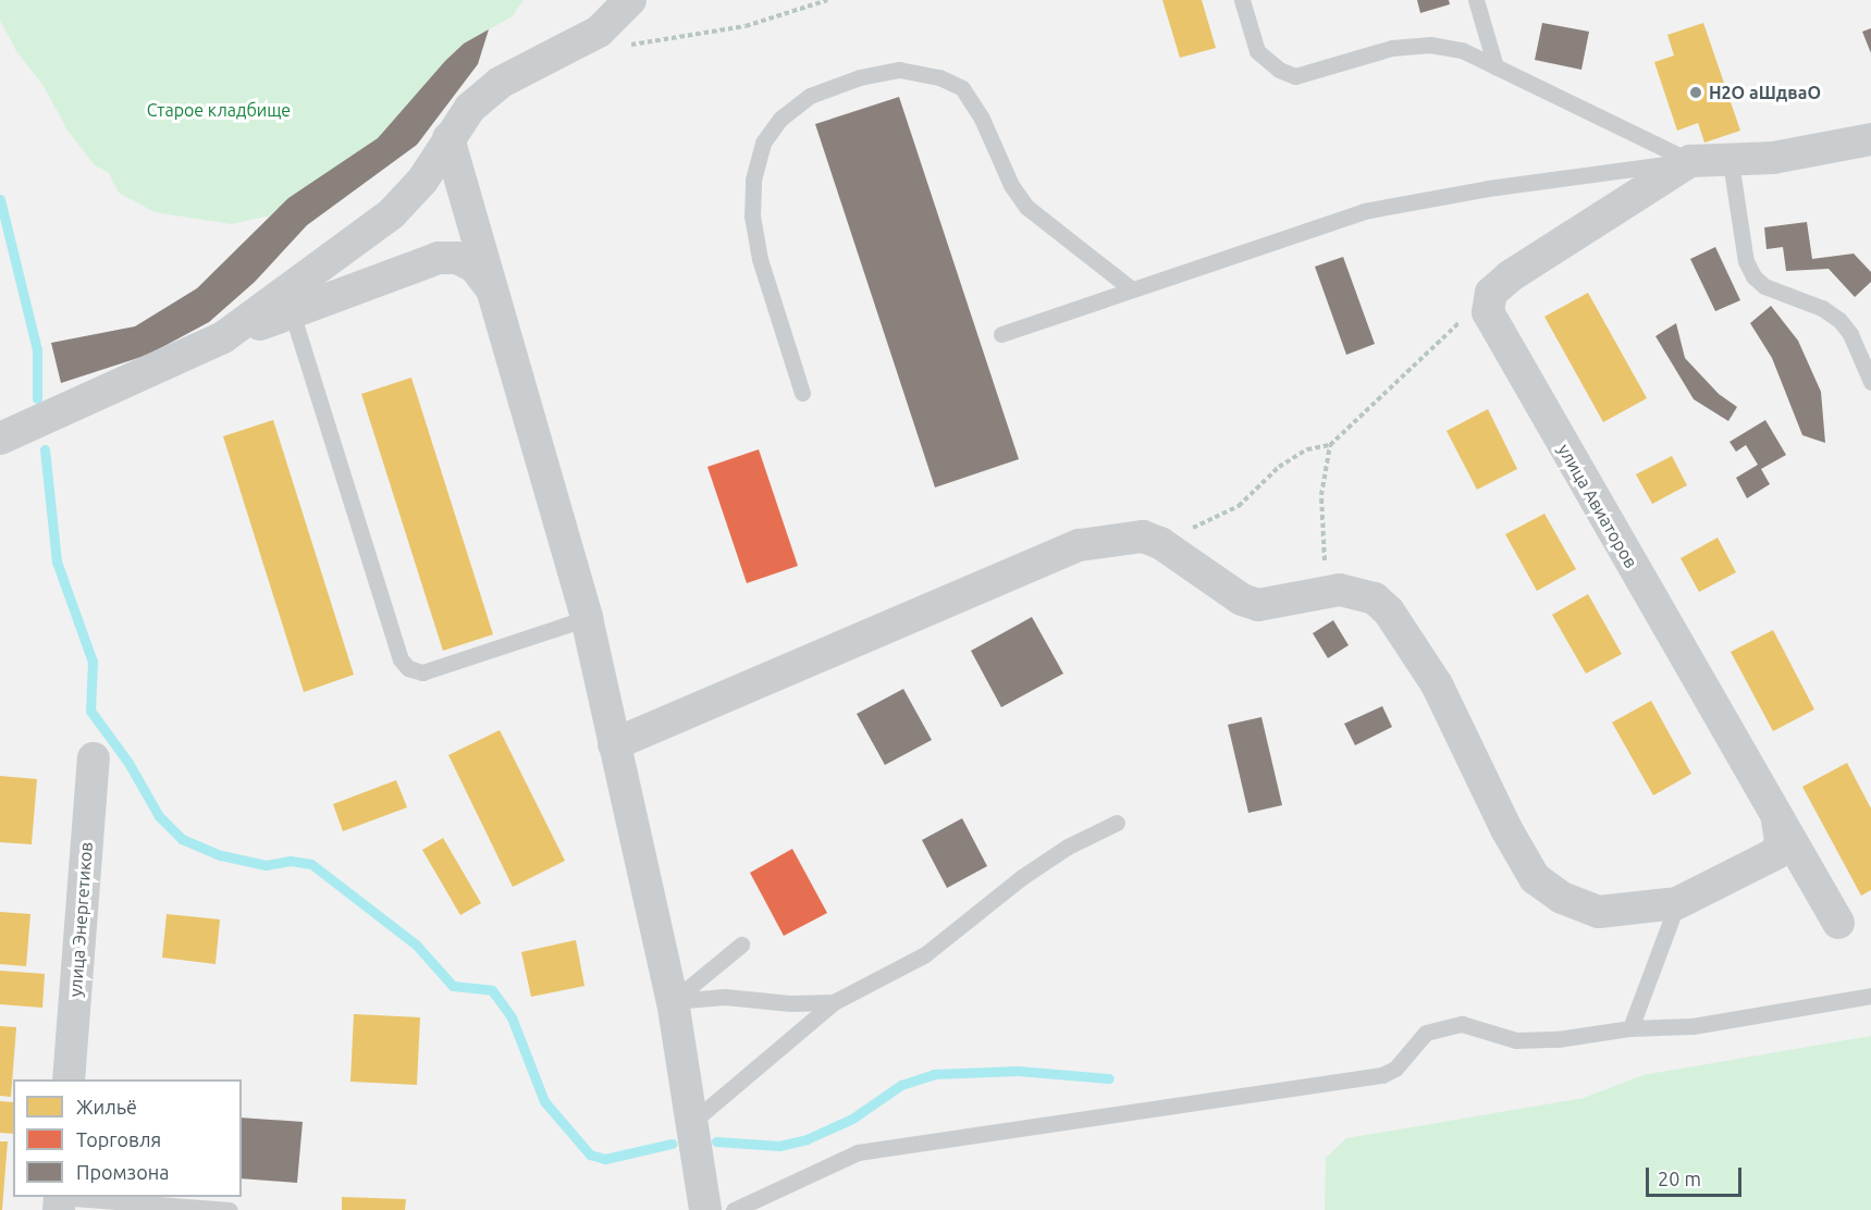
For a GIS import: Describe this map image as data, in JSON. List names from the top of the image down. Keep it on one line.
{"streets":{"street":["улица Авиаторов","улица Энергетиков"]},"parks":["Старое кладбище"],"places":["H2O аШдваО"],"legend":["Жильё","Торговля","Промзона"],"scale_bar":"20 m"}
